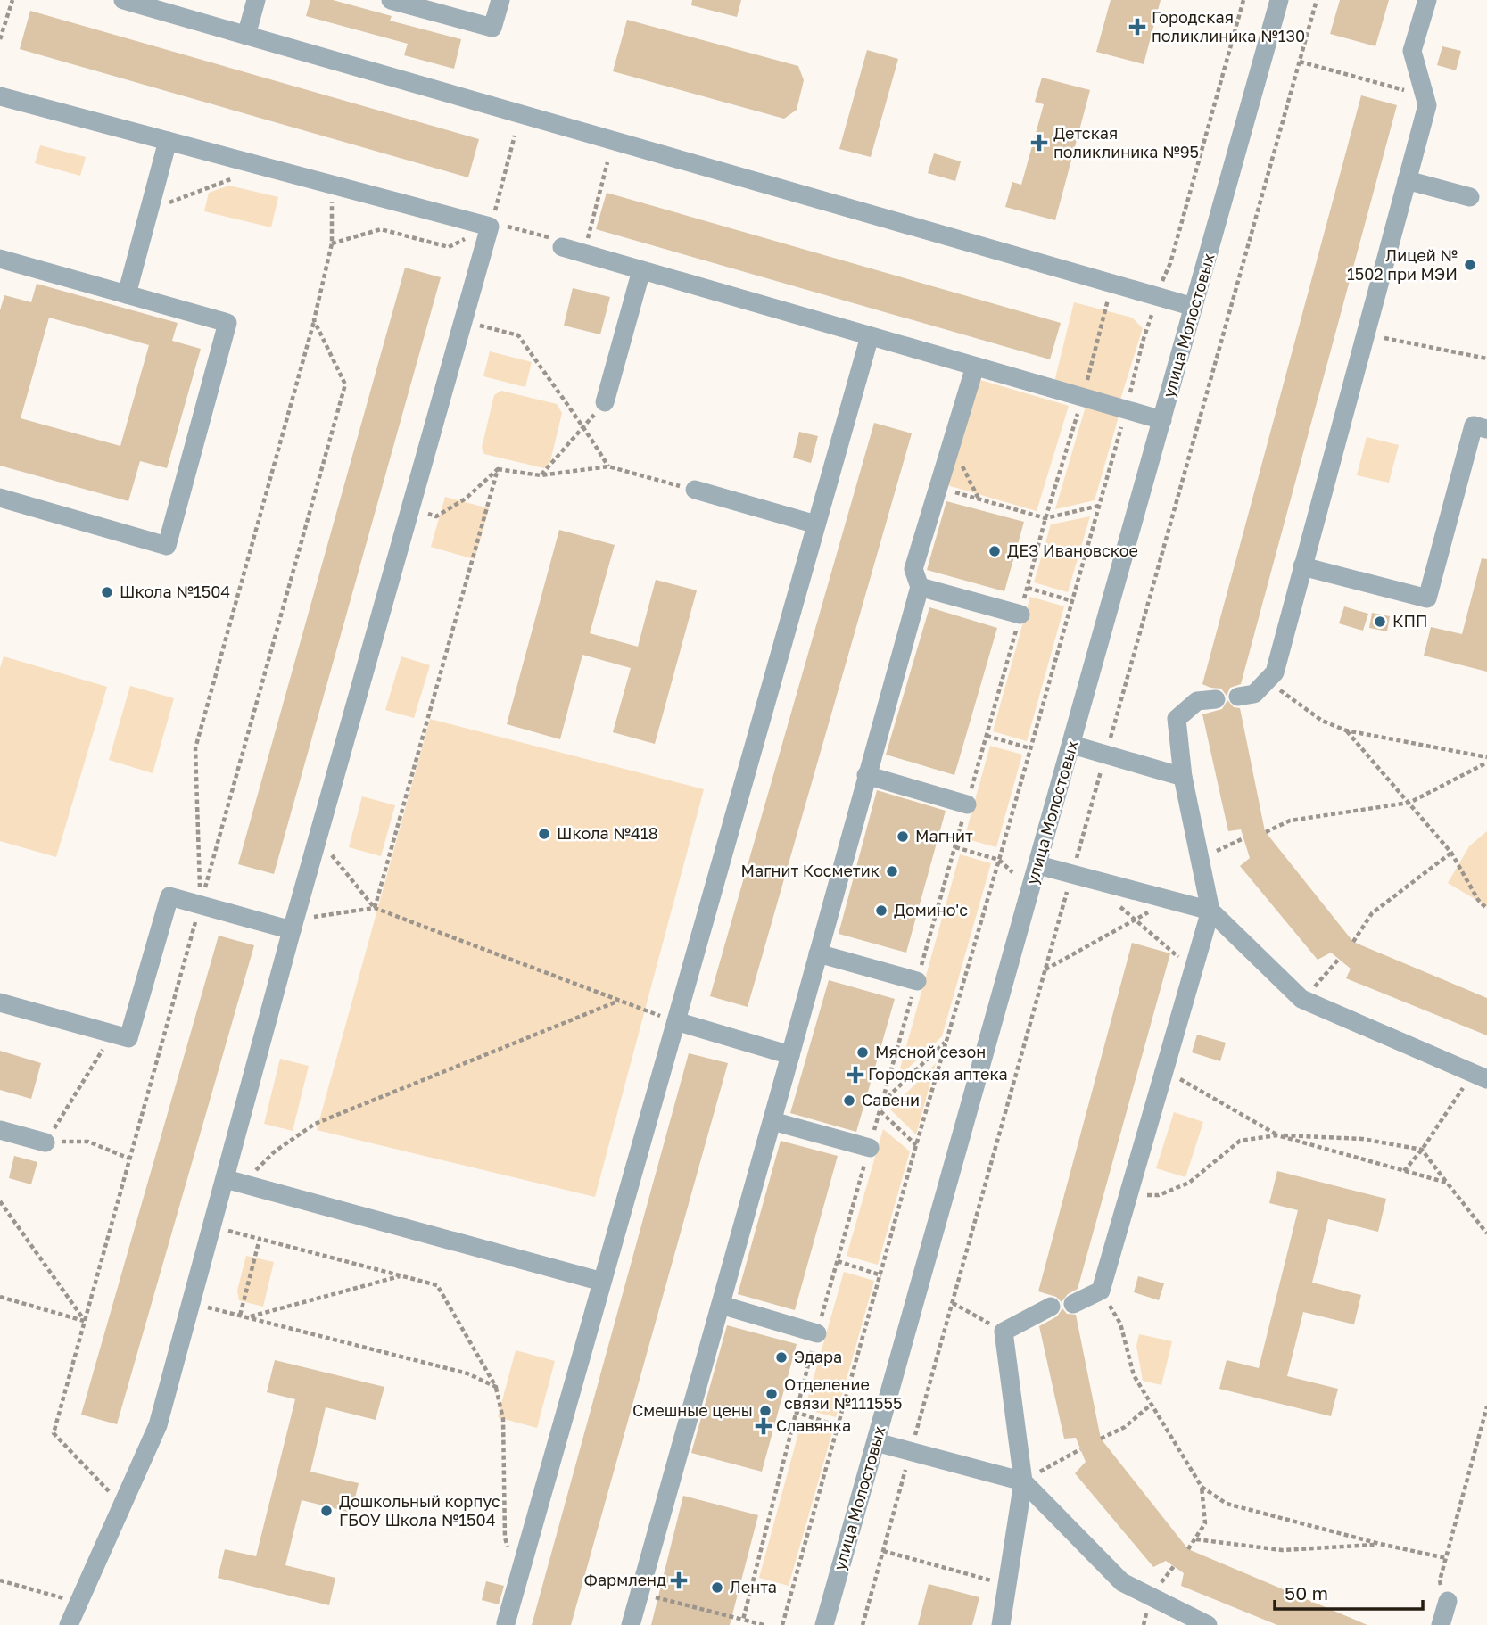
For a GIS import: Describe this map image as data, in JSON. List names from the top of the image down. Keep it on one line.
{"streets":{"street":["улица Молостовых"]},"places":{"health":["Городская поликлиника №130","Детская поликлиника №95","Городская аптека","Славянка","Фармленд"],"other":["Лицей № 1502 при МЭИ","ДЕЗ Ивановское","Школа №1504","КПП","Школа №418","Магнит","Магнит Косметик","Домино'c","Мясной сезон","Савени","Эдара","Отделение связи №111555","Смешные цены","Дошкольный корпус ГБОУ Школа №1504","Лента"]},"scale_bar":"50 m"}
